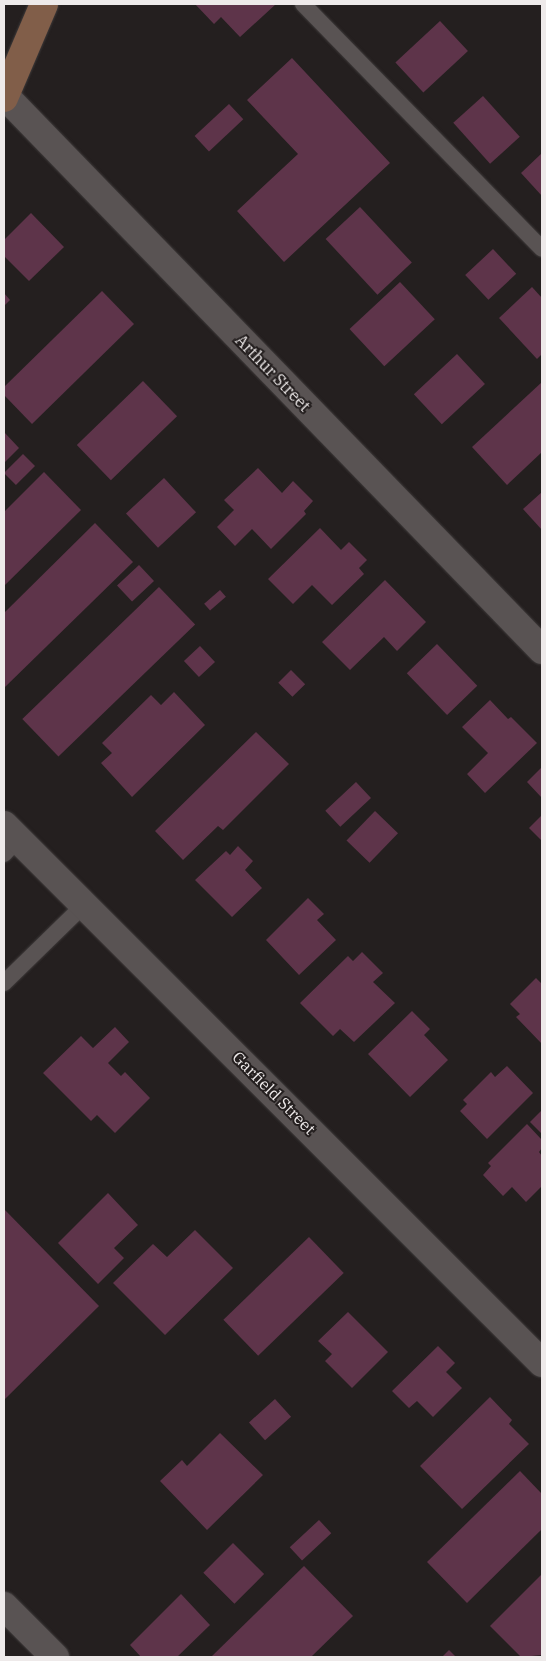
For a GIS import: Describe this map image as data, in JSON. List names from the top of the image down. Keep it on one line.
{"streets":{"street":["Arthur Street","Garfield Street"]}}
